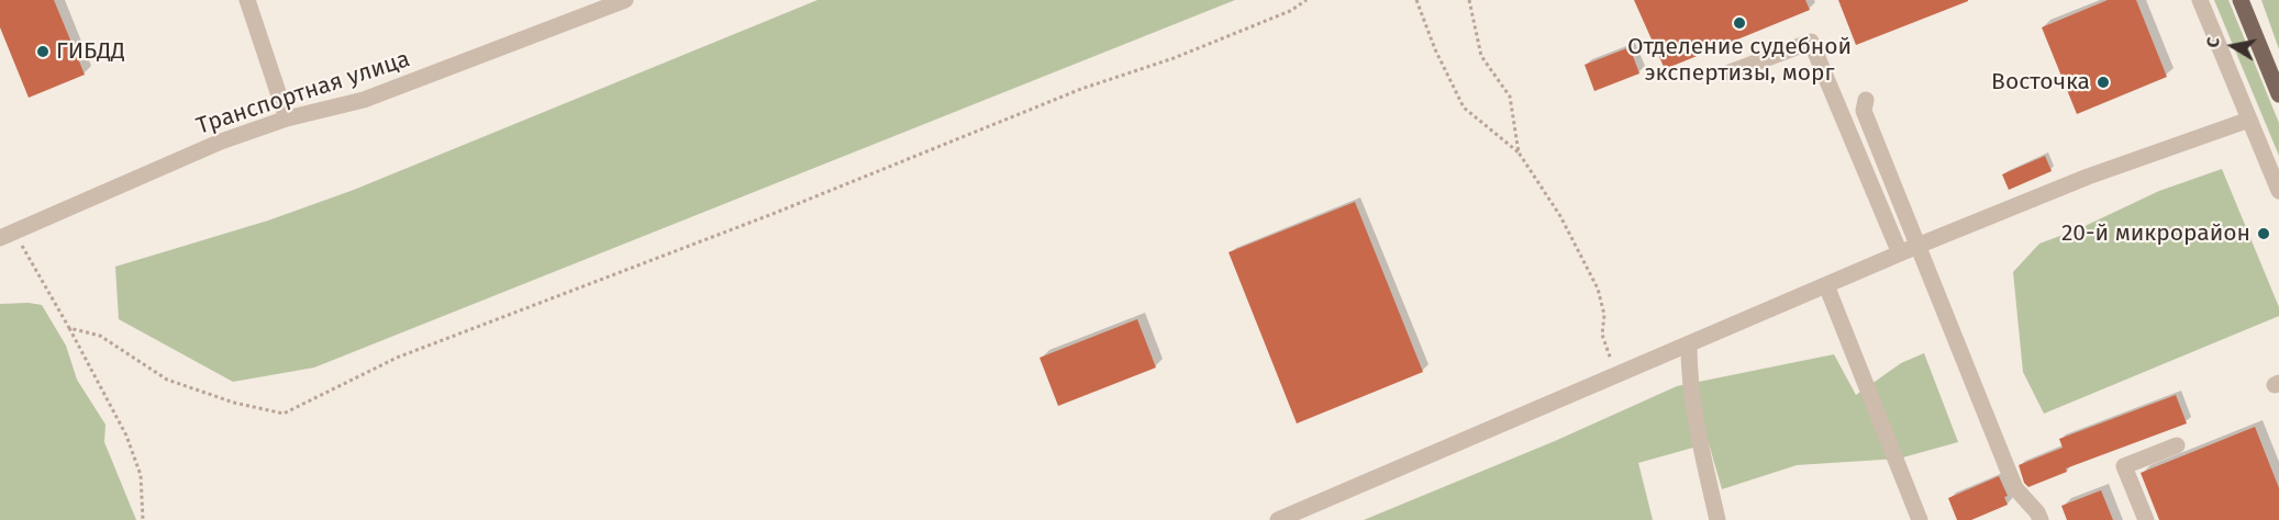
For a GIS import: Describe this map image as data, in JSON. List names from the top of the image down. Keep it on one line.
{"streets":{"street":["Транспортная улица"]},"places":["Отделение судебной экспертизы, морг","ГИБДД","Восточка","20-й микрорайон"],"north":"left"}
